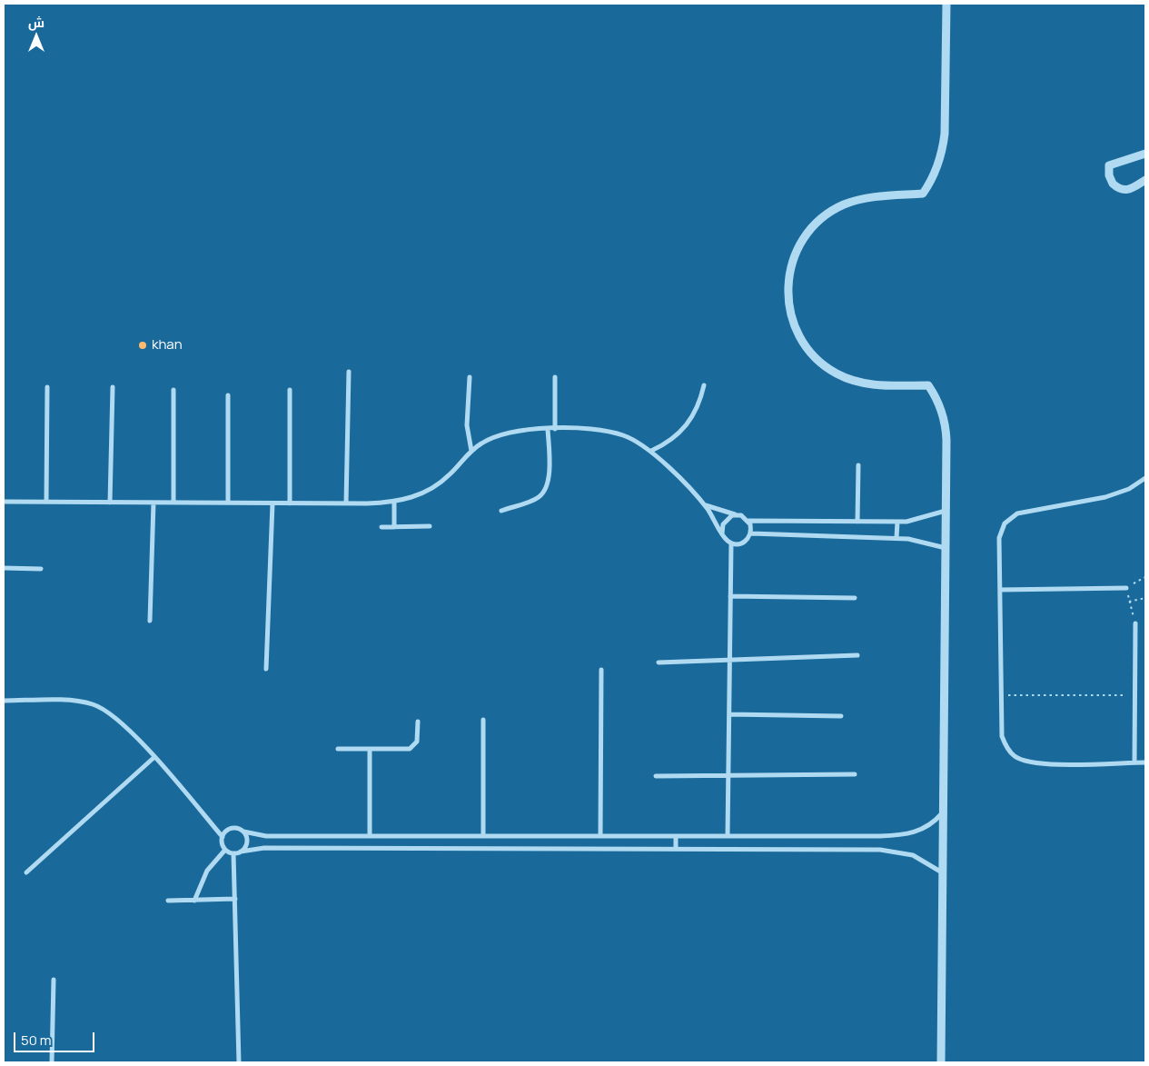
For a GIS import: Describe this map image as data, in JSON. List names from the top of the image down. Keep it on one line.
{"places":["khan"],"scale_bar":"50 m","north":"top"}
